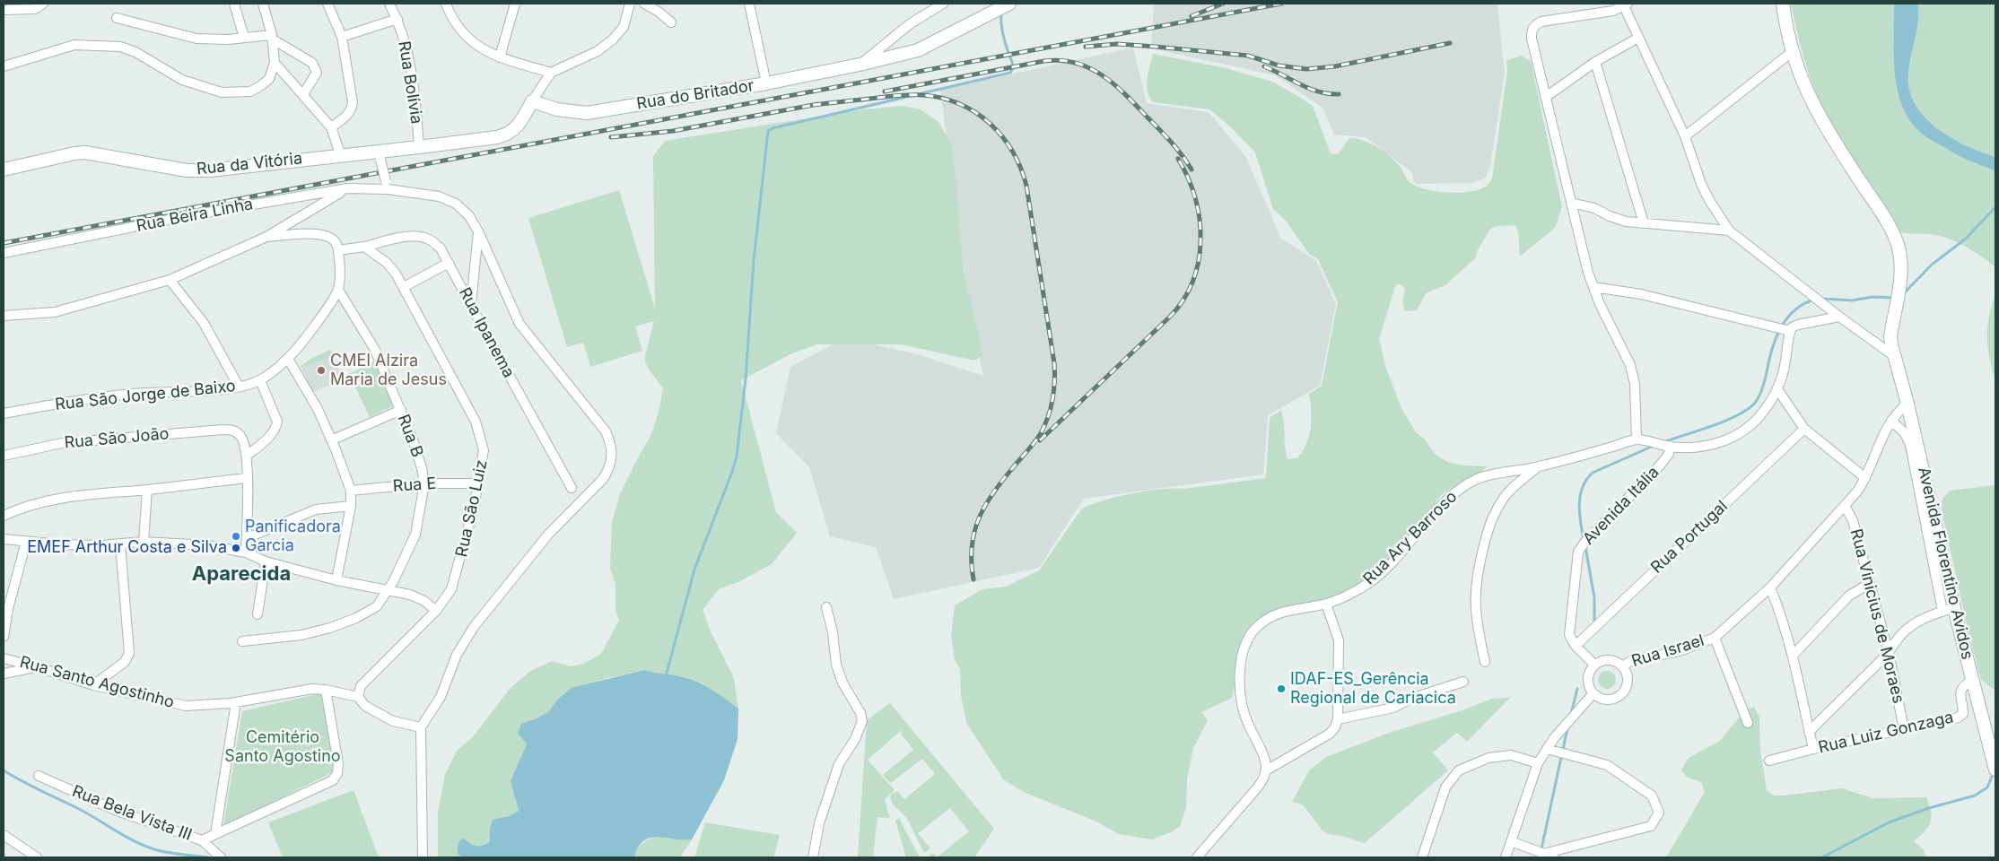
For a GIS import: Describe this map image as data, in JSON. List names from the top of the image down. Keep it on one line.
{"streets":{"street":["Rua Bolívia","Rua do Britador","Rua da Vitória","Rua Beira Linha","Rua Ipanema","Rua São Jorge de Baixo","Rua B","Rua São João","Rua E","Avenida Itália","Rua São Luiz","Rua Portugal","Rua Ary Barroso","Avenida Florentino Avidos","Rua Vinicius de Moraes","Rua Israel","Rua Santo Agostinho","Rua Luiz Gonzaga","Rua Bela Vista III"]},"crossings":[["Rua Bolívia","Rua da Vitória"],["Rua do Britador","Rua da Vitória"],["Rua Ipanema","Rua São Luiz"],["Rua B","Rua E"],["Rua E","Rua São Luiz"],["Avenida Itália","Rua Portugal"],["Avenida Itália","Rua Israel"],["Rua São Luiz","Rua Santo Agostinho"],["Avenida Florentino Avidos","Rua Luiz Gonzaga"],["Rua Vinicius de Moraes","Rua Luiz Gonzaga"]],"districts":["Aparecida"],"parks":["Cemitério Santo Agostino"],"places":["CMEI Alzira Maria de Jesus","Panificadora Garcia","EMEF Arthur Costa e Silva","IDAF-ES_Gerência Regional de Cariacica"]}
